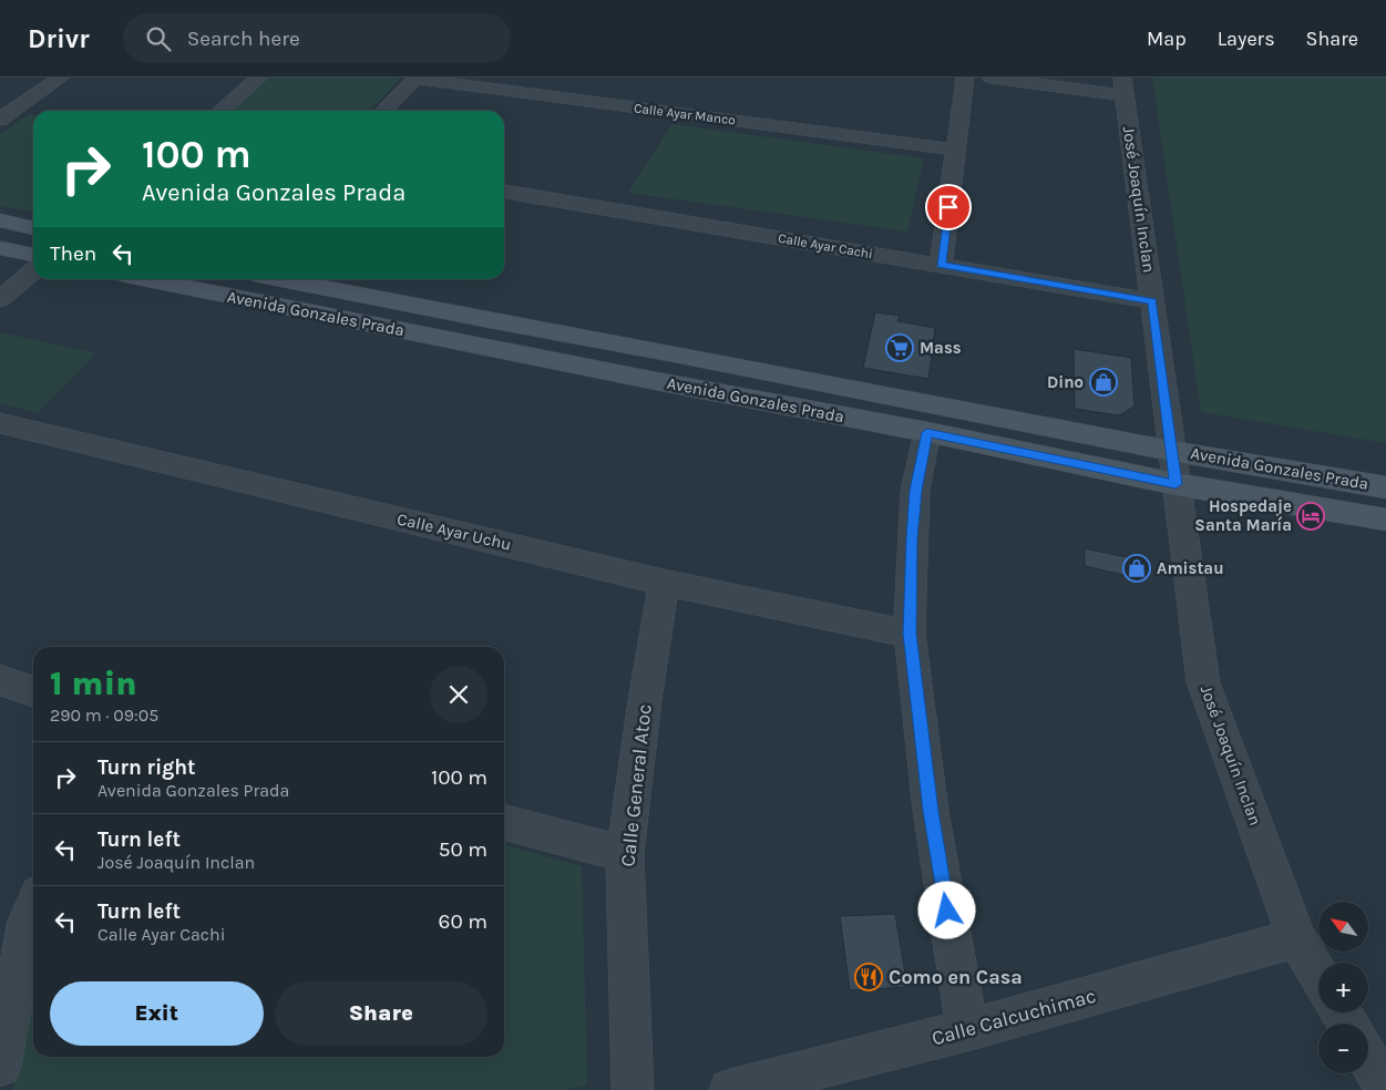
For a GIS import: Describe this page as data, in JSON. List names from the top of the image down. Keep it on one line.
{"streets":{"street":["Calle Ayar Manco","José Joaquín Inclan","Calle Ayar Cachi","Avenida Gonzales Prada","Calle Ayar Uchu","Calle General Atoc","Calle Calcuchimac"]},"crossings":[["José Joaquín Inclan","Calle Ayar Cachi"],["José Joaquín Inclan","Avenida Gonzales Prada"],["José Joaquín Inclan","Calle Calcuchimac"],["Calle Ayar Uchu","Calle General Atoc"]],"places":{"supermarket":["Mass"],"shop":["Dino","Amistau"],"hotel":["Hospedaje Santa María"],"restaurant":["Como en Casa"]},"north":"top left","page":{"header":"Drivr","search":"Search here","nav":["Map","Layers","Share"],"turn":["100 m","Avenida Gonzales Prada"],"then":"Then","heading":["1 min","290 m · 09:05"],"list":[{"name":"Turn right","note":"Avenida Gonzales Prada","value":"100 m"},{"name":"Turn left","note":"José Joaquín Inclan","value":"50 m"},{"name":"Turn left","note":"Calle Ayar Cachi","value":"60 m"}],"map_buttons":["+","−"],"buttons":["Exit","Share"]}}
